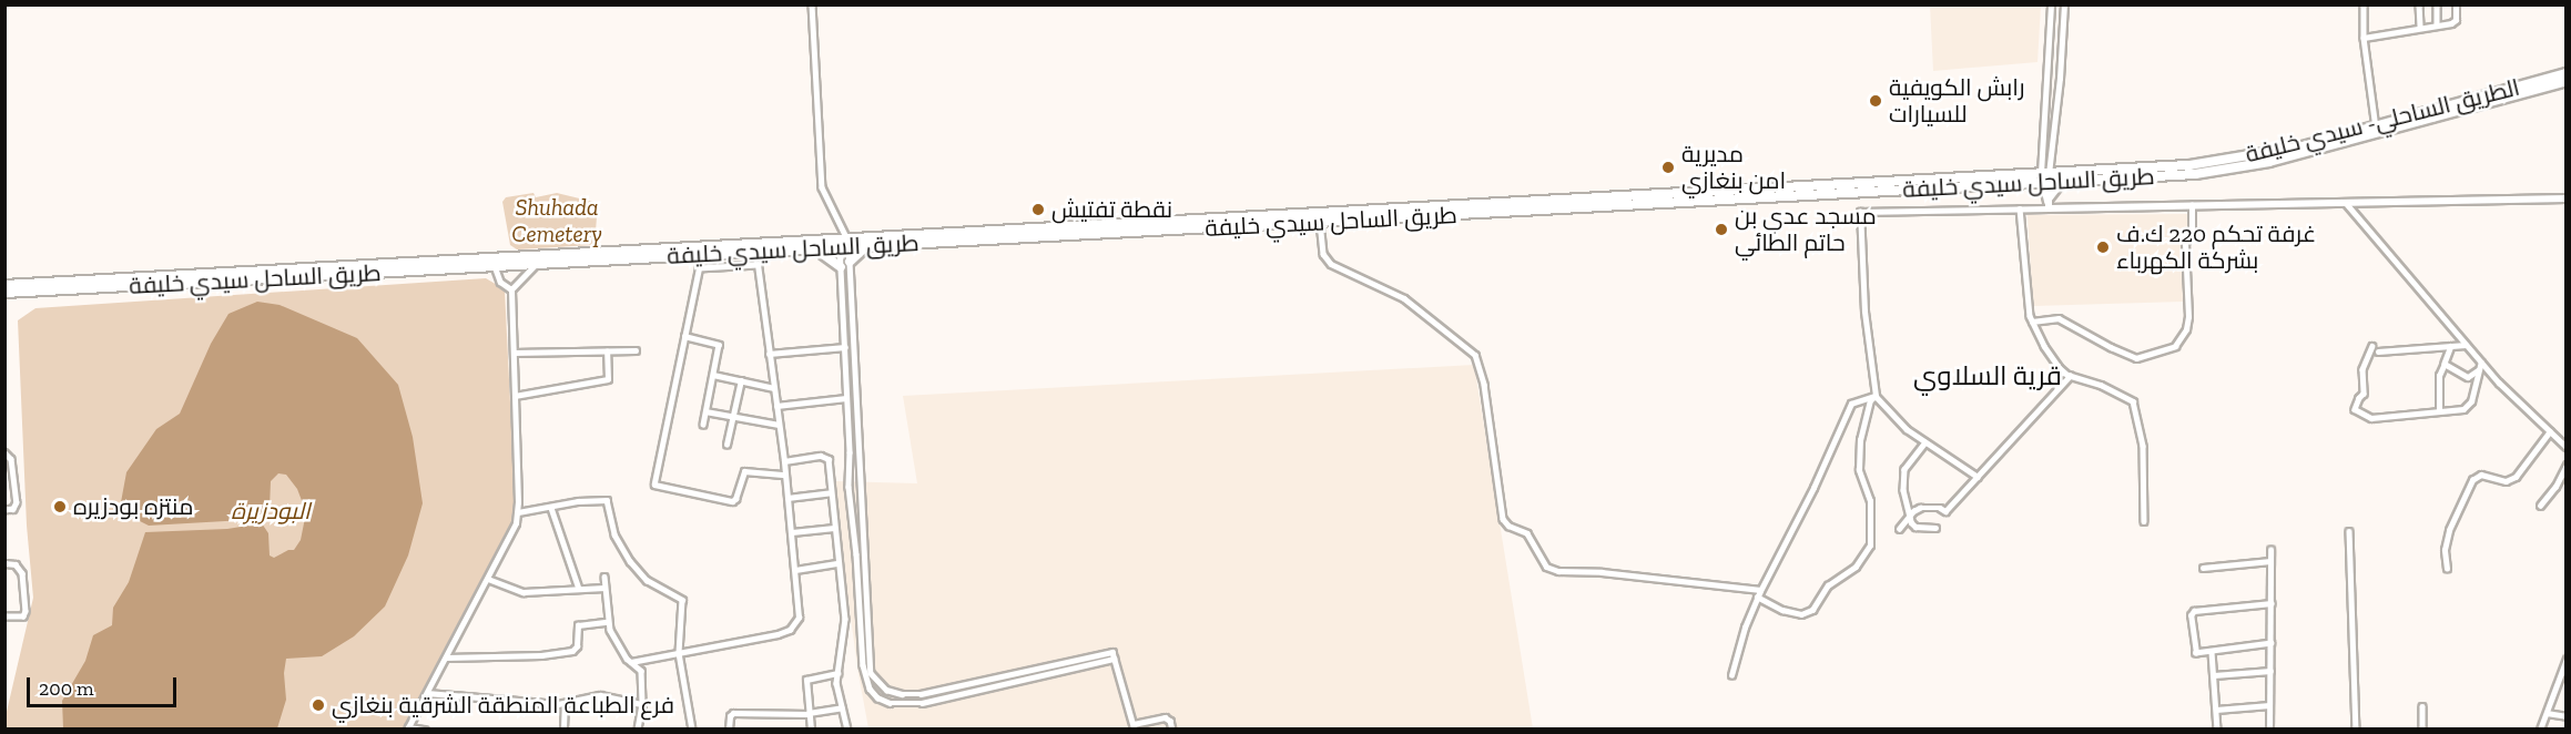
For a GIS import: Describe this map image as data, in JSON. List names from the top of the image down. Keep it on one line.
{"streets":{"highway":["الطريق الساحلي- سيدي خليفة","طريق الساحل سيدي خليفة"]},"crossings":[["الطريق الساحلي- سيدي خليفة","طريق الساحل سيدي خليفة"]],"districts":["قرية السلاوي"],"parks":["Shuhada Cemetery","البودزيرة"],"places":["رابش الكويفية للسيارات","مديرية امن بنغازي","نقطة تفتيش","مسجد عدي بن حاتم الطائي","غرفة تحكم 220 ك.ف بشركة الكهرباء","منتزه بودزيره","فرع الطباعة المنطقة الشرقية بنغازي"],"scale_bar":"200 m"}
